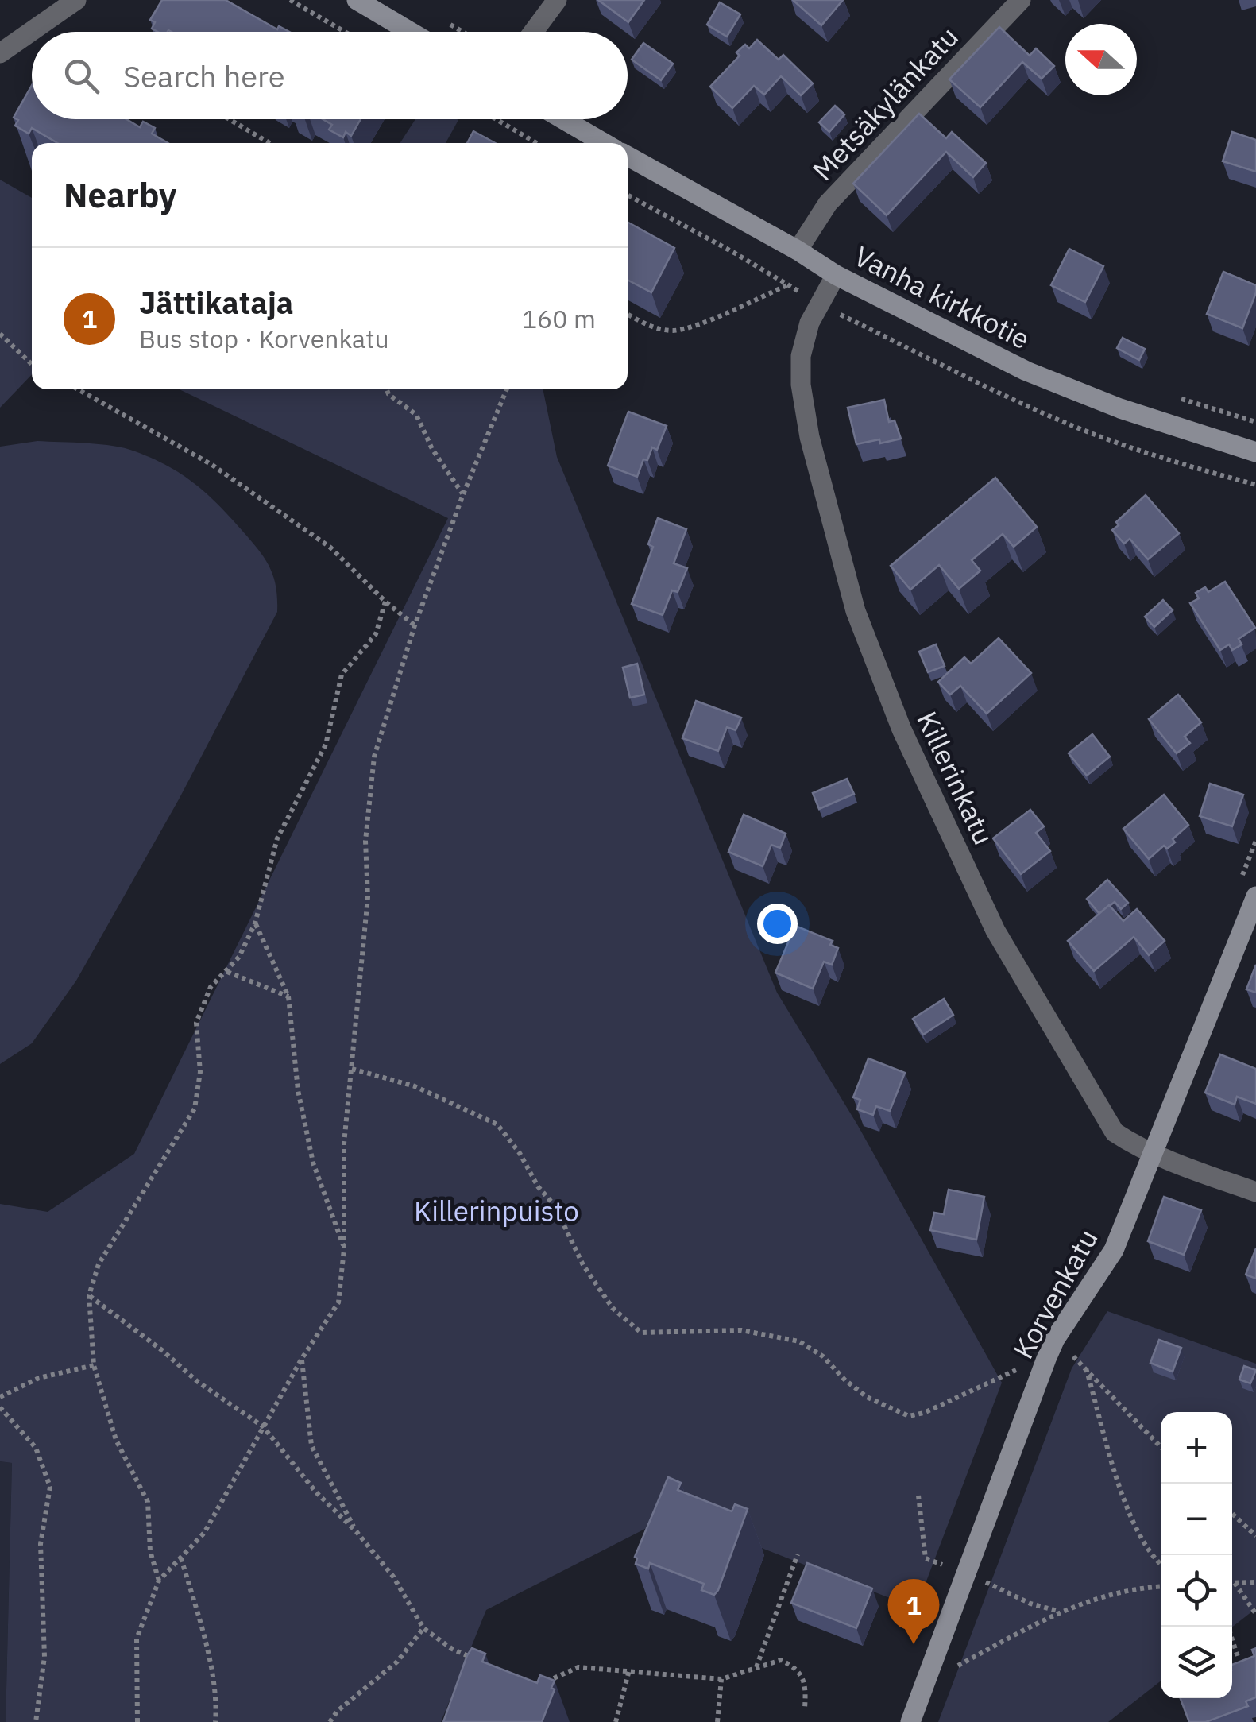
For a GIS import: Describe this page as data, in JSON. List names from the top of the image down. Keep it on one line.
{"streets":{"street":["Metsäkylänkatu","Vanha kirkkotie","Killerinkatu","Korvenkatu"]},"crossings":[["Metsäkylänkatu","Vanha kirkkotie"],["Vanha kirkkotie","Killerinkatu"],["Killerinkatu","Korvenkatu"]],"parks":["Killerinpuisto"],"north":"left","page":{"search":"Search here","heading":"Nearby","list":[{"mark":"1","name":"Jättikataja","note":"Bus stop · Korvenkatu","value":"160 m"}],"map_buttons":["+","−"],"pins":"1"}}
